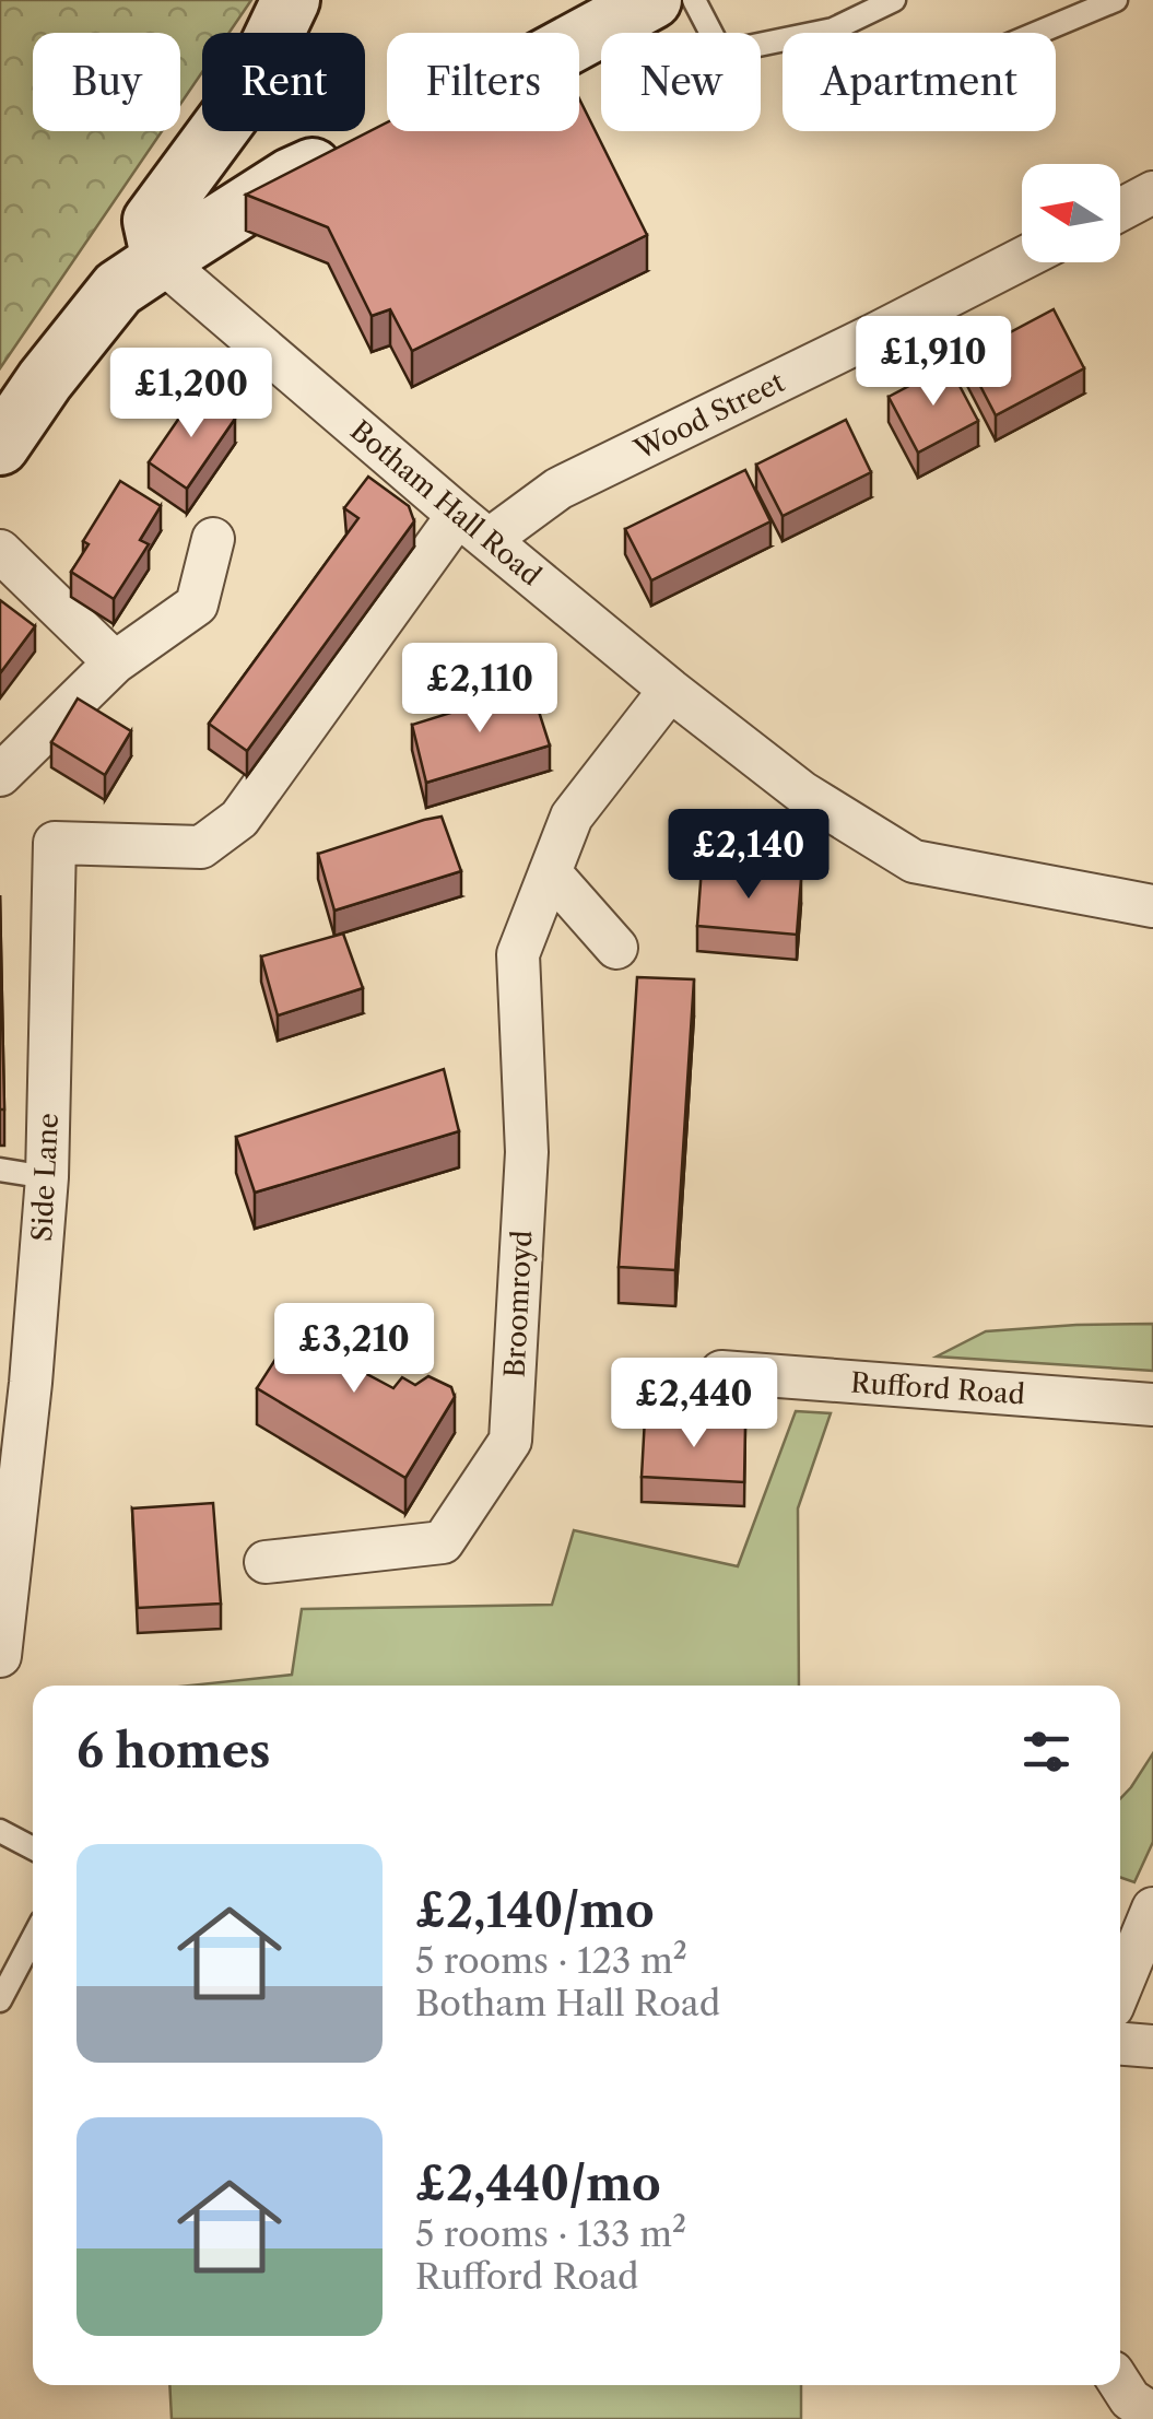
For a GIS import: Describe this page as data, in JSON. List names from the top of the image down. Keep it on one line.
{"streets":{"street":["Wood Street","Botham Hall Road","Side Lane","Broomroyd","Rufford Road"]},"crossings":[["Wood Street","Botham Hall Road"],["Wood Street","Side Lane"],["Botham Hall Road","Broomroyd"]],"north":"left","page":{"chip":["Buy","Rent","Filters","New","Apartment"],"price":["£1,910","£1,200","£2,110","£2,140","£3,210","£2,440"],"heading":"6 homes","list":[{"name":"£2,140/mo","note":"5 rooms · 123 m² · Botham Hall Road"},{"name":"£2,440/mo","note":"5 rooms · 133 m² · Rufford Road"}]}}
